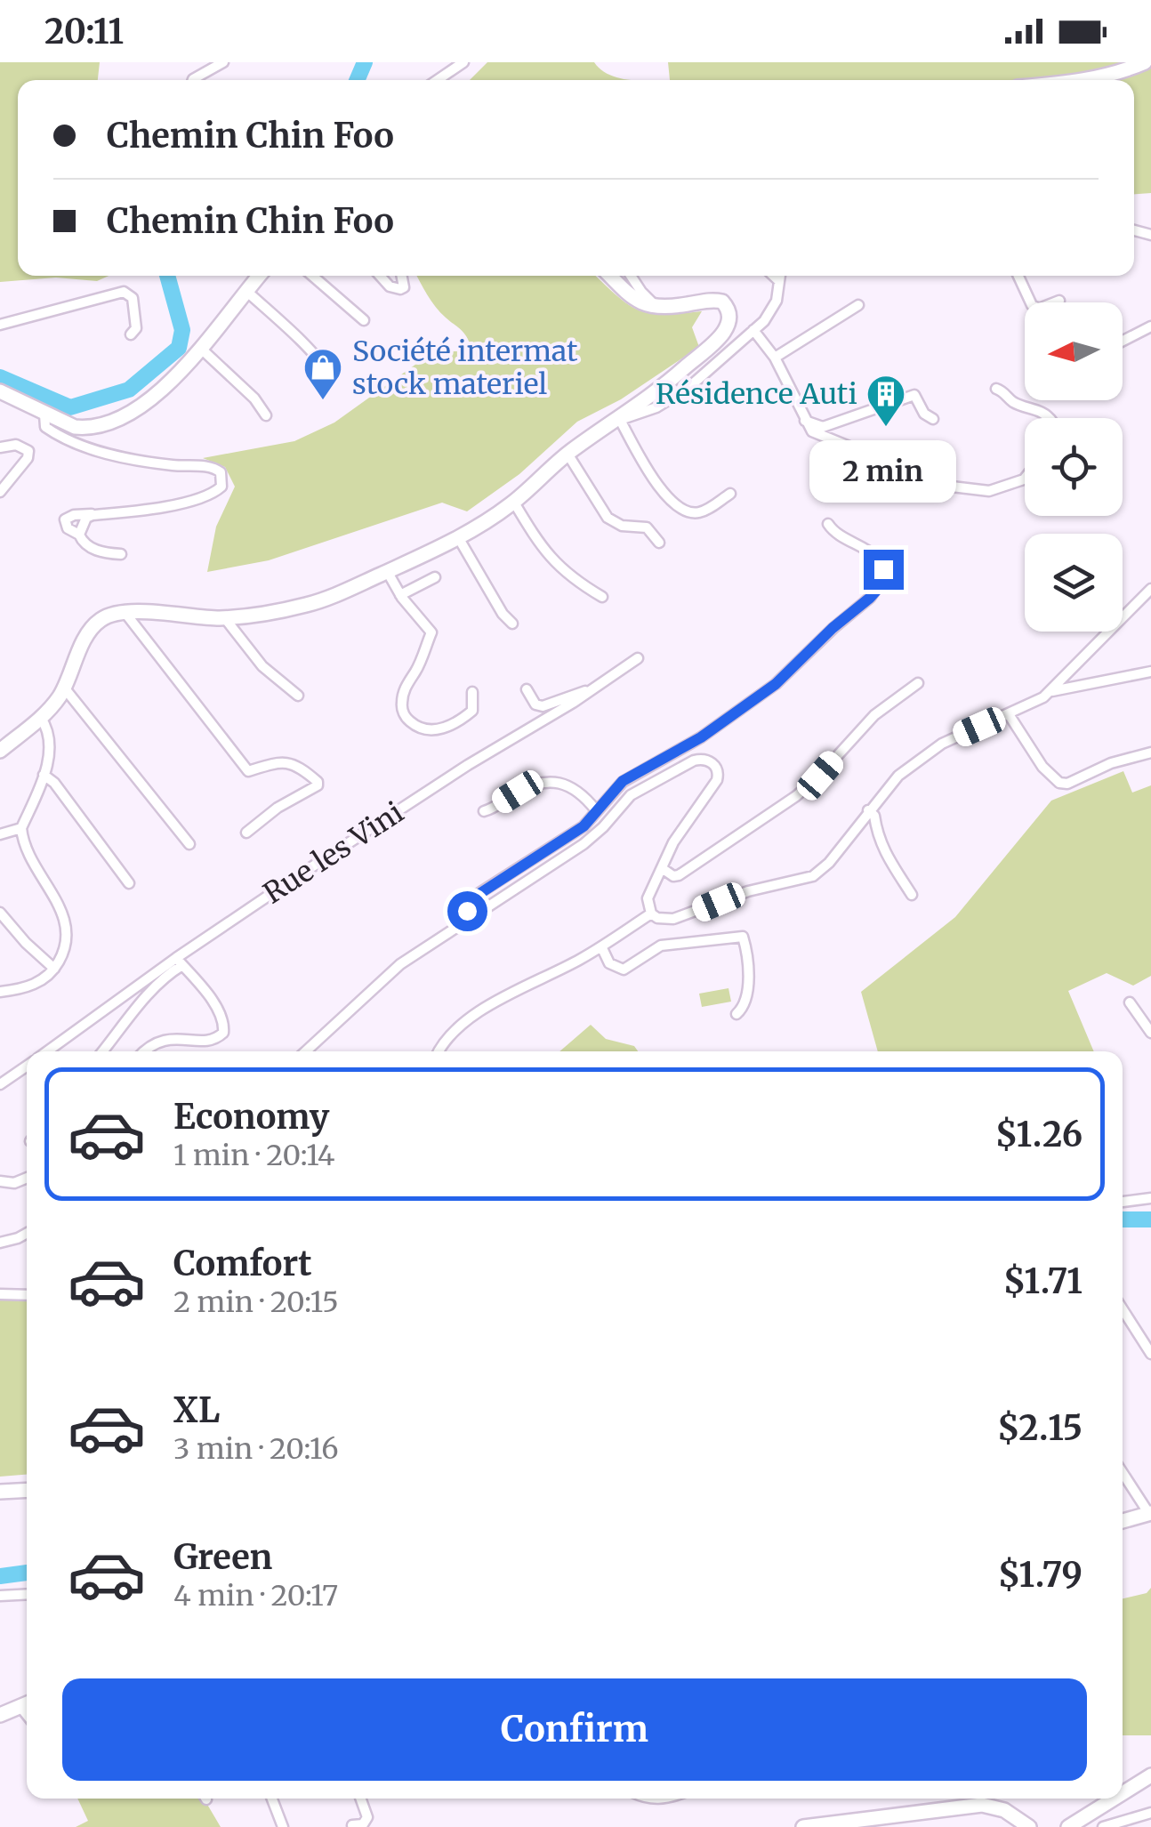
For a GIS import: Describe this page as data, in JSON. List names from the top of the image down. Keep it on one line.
{"streets":{"street":["Rue les Vini"]},"places":{"shop":["Société intermat stock materiel"],"building":["Résidence Auti"]},"north":"left","page":{"status":"20:11","banner":["Chemin Chin Foo","Chemin Chin Foo"],"bubble":"2 min","list":[{"name":"Economy","note":"1 min · 20:14","value":"$1.26"},{"name":"Comfort","note":"2 min · 20:15","value":"$1.71"},{"name":"XL","note":"3 min · 20:16","value":"$2.15"},{"name":"Green","note":"4 min · 20:17","value":"$1.79"}],"buttons":"Confirm"}}
